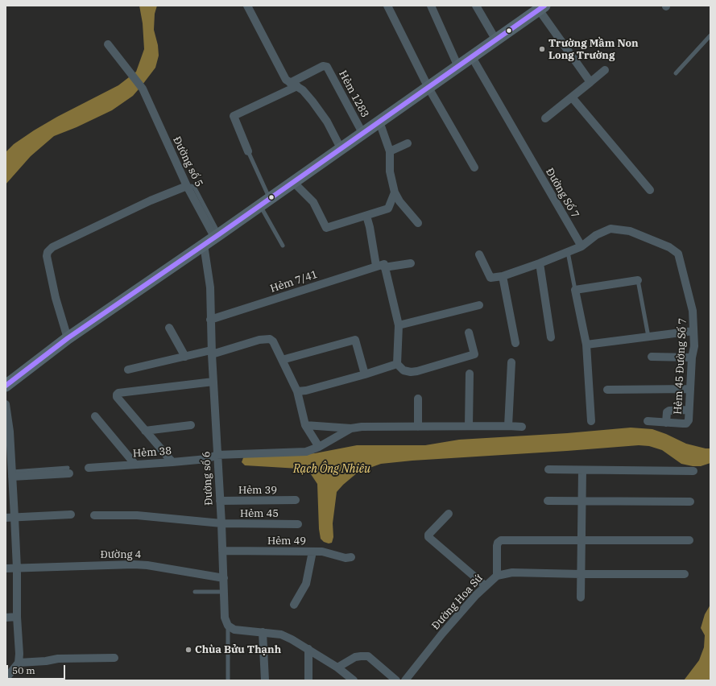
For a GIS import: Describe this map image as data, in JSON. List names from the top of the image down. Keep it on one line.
{"streets":{"street":["Hẻm 1283","Đường số 5","Đường Số 7","Hẻm 7/41","Hẻm 45 Đường Số 7","Hẻm 38","Đường số 6","Hẻm 39","Hẻm 45","Hẻm 49","Đường 4","Đường Hoa Sứ"]},"crossings":[["Đường Số 7","Hẻm 45 Đường Số 7"],["Hẻm 7/41","Đường số 6"],["Hẻm 38","Đường số 6"],["Đường số 6","Hẻm 39"],["Đường số 6","Hẻm 45"],["Đường số 6","Hẻm 49"],["Đường số 6","Đường 4"]],"water":["Rạch Ông Nhiêu"],"places":["Trường Mầm Non Long Trường","Chùa Bửu Thạnh"],"scale_bar":"50 m"}
